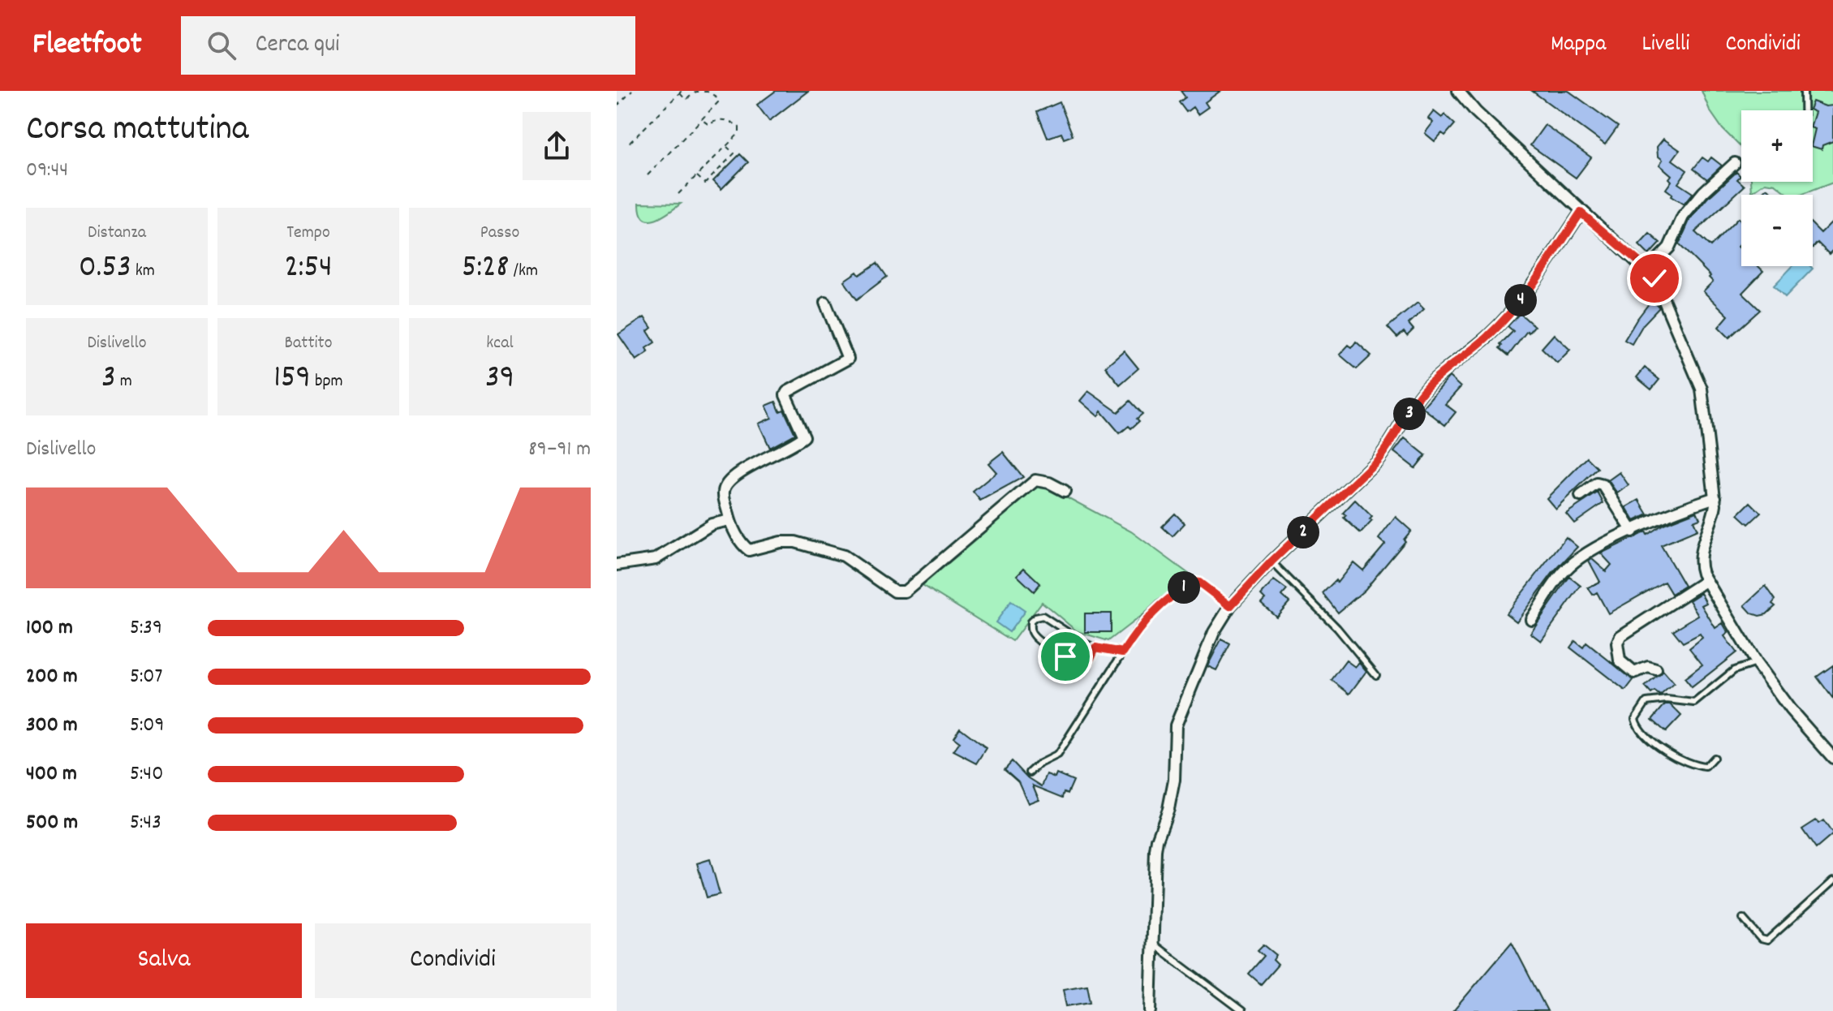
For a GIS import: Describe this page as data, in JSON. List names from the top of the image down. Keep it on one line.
{"page":{"header":"Fleetfoot","search":"Cerca qui","nav":["Mappa","Livelli","Condividi"],"heading":["Corsa mattutina","09:44"],"map_buttons":["+","−"],"stats":[["Distanza","0.53 km"],["Tempo","2:54"],["Passo","5:28 /km"],["Dislivello","3 m"],["Battito","159 bpm"],["kcal","39"]],"pins":["4","3","2","1"],"chart":["Dislivello","89–91 m"],"list":[{"name":"100 m","note":"5:39"},{"name":"200 m","note":"5:07"},{"name":"300 m","note":"5:09"},{"name":"400 m","note":"5:40"},{"name":"500 m","note":"5:43"}],"buttons":["Salva","Condividi"]}}
